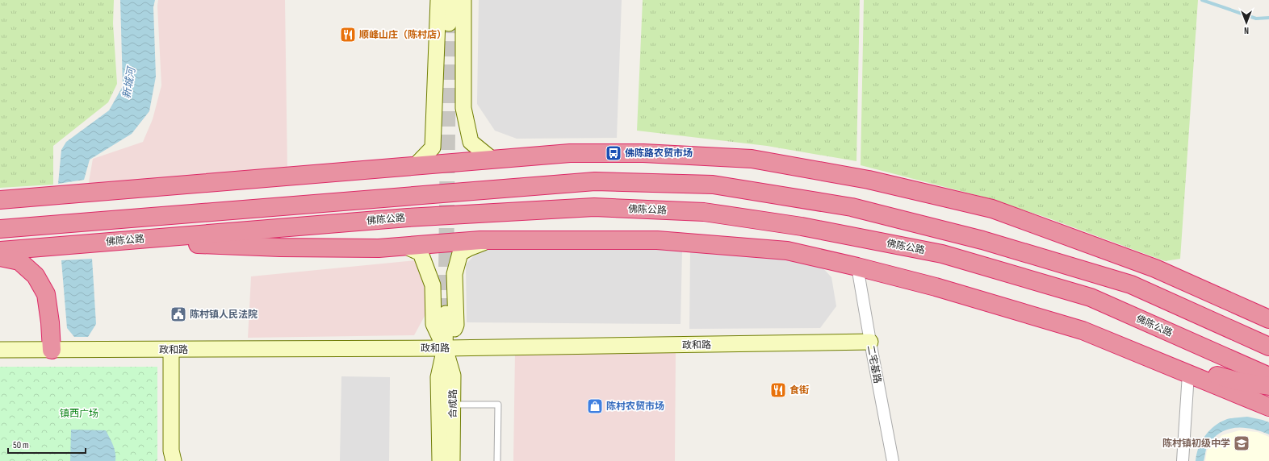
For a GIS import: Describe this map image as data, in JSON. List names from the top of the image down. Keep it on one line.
{"streets":{"highway":["佛陈公路"],"street":["政和路","二宅基路","合成路"]},"crossings":[["政和路","二宅基路"],["政和路","合成路"]],"water":["新城河"],"parks":["镇西广场"],"places":{"restaurant":["顺峰山庄（陈村店）","食街"],"bus stop":["佛陈路农贸市场"],"public building":["陈村镇人民法院"],"shop":["陈村农贸市场"],"school or university":["陈村镇初级中学"]},"scale_bar":"50 m","north":"bottom"}
